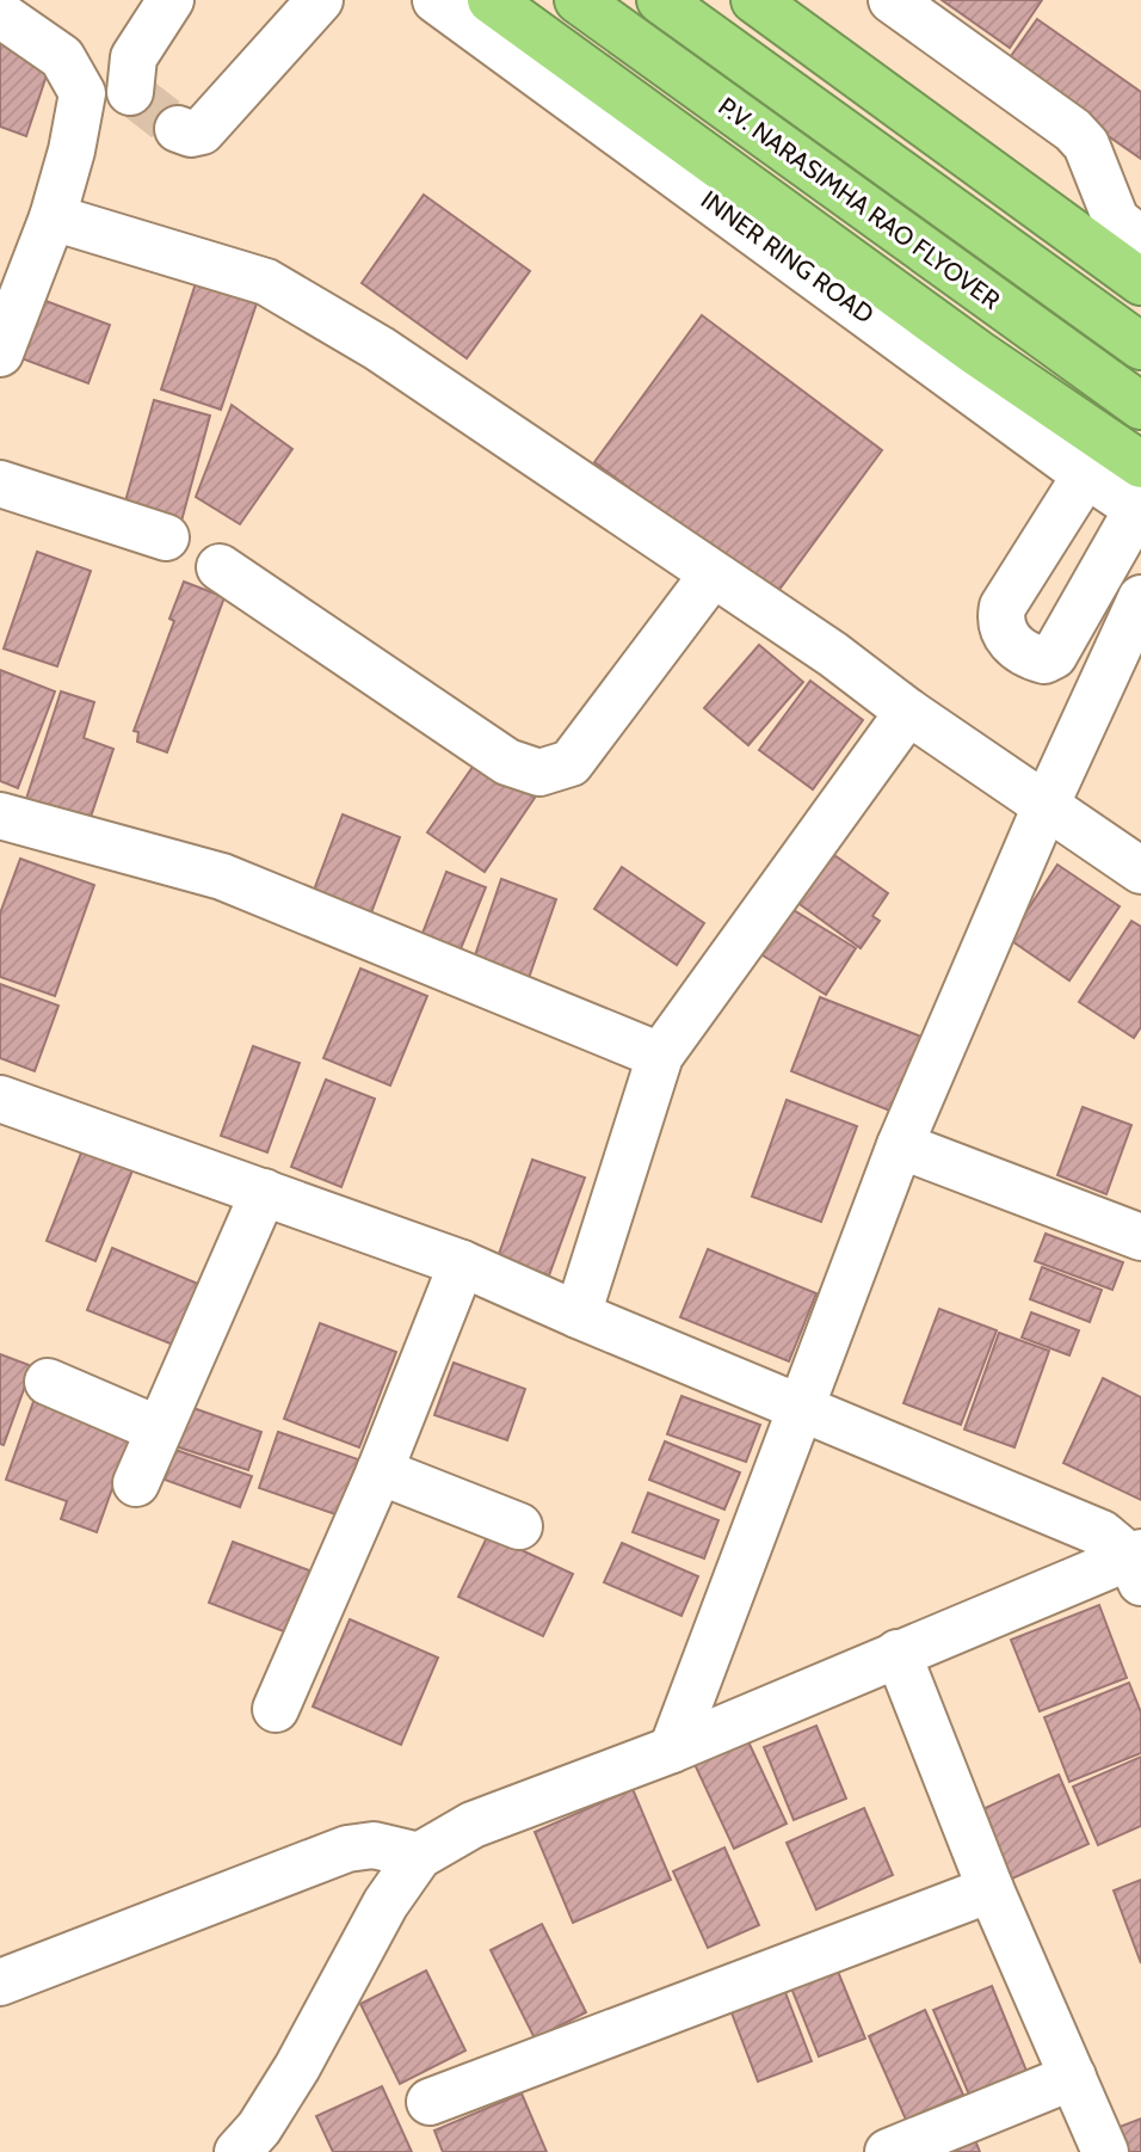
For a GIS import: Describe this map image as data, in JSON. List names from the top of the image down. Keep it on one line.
{"streets":{"highway":["P.V. NARASIMHA RAO FLYOVER"],"street":["INNER RING ROAD"]}}
